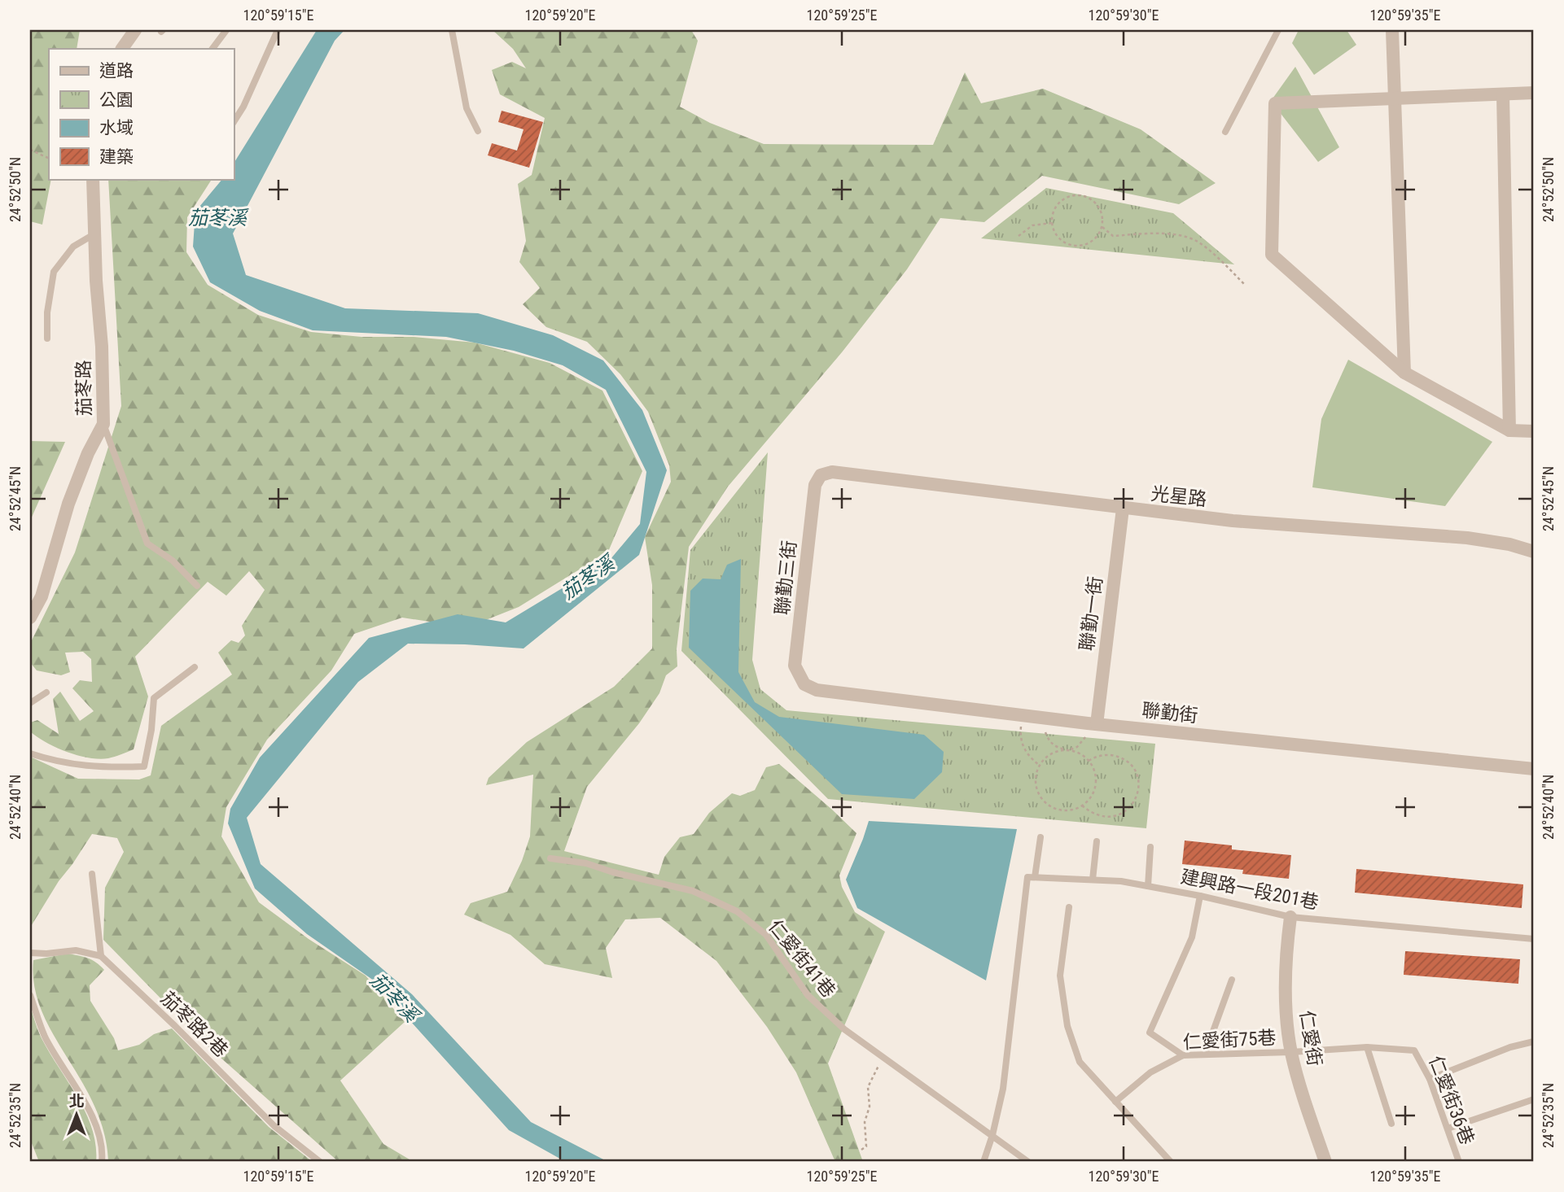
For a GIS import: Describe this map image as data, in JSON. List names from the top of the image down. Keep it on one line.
{"streets":{"street":["茄苳路","光星路","聯勤三街","聯勤一街","聯勤街","仁愛街"],"lane":["建興路一段201巷","仁愛街41巷","茄苳路2巷","仁愛街75巷","仁愛街36巷"]},"crossings":[["光星路","聯勤三街"],["光星路","聯勤一街"],["聯勤三街","聯勤街"],["聯勤一街","聯勤街"],["建興路一段201巷","仁愛街"],["仁愛街","仁愛街75巷"],["仁愛街75巷","仁愛街36巷"]],"water":["茄苳溪"],"legend":["道路","公園","水域","建築"],"north":"top","coordinates":["120°59'15\"E","120°59'20\"E","120°59'25\"E","120°59'30\"E","120°59'35\"E","24°52'50\"N","24°52'45\"N","24°52'40\"N","24°52'35\"N"]}
